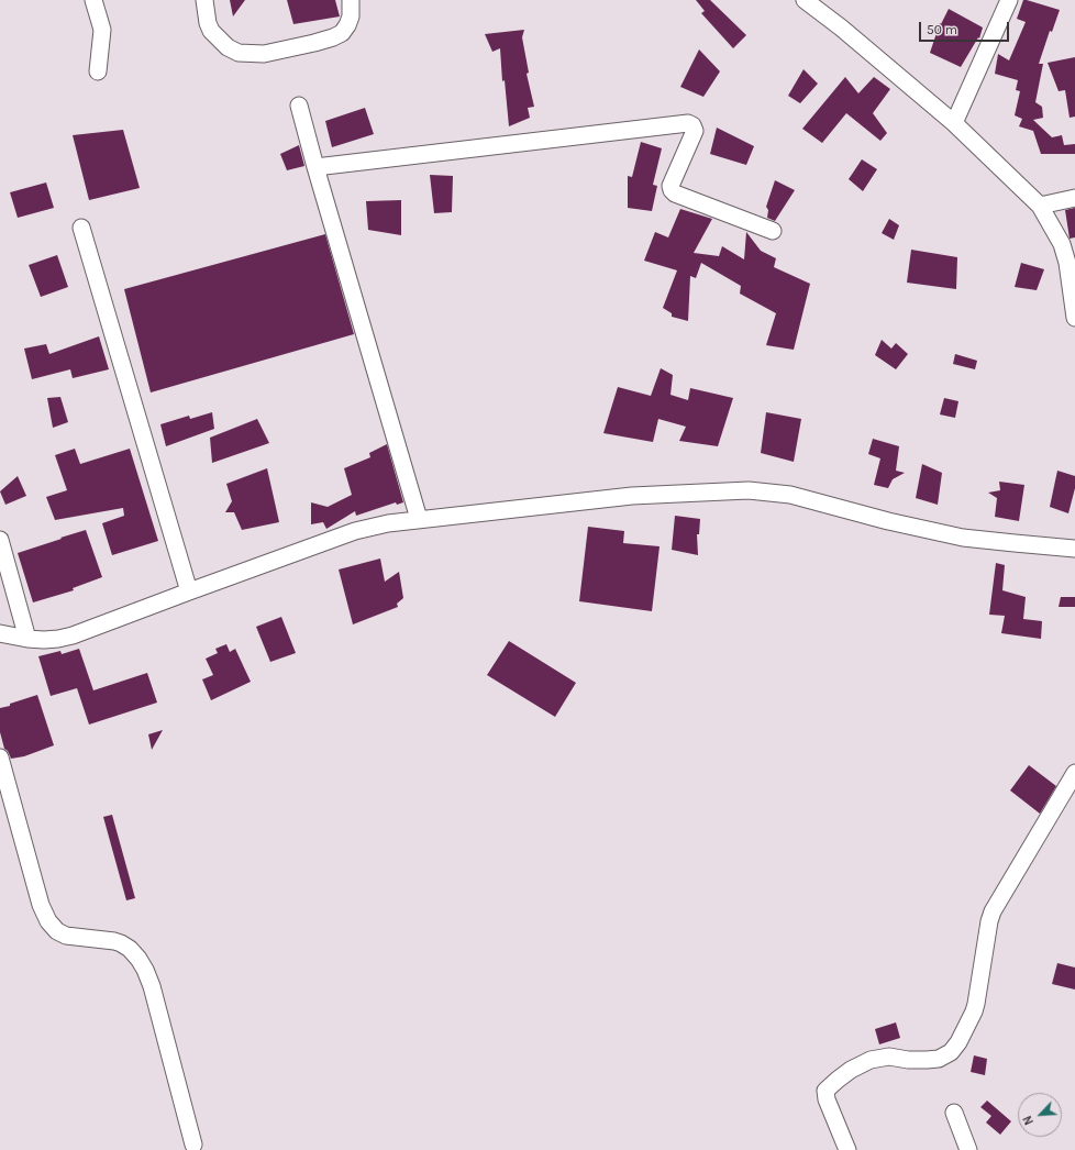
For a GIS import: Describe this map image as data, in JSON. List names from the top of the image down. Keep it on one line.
{"scale_bar":"50 m","north":"bottom left"}
